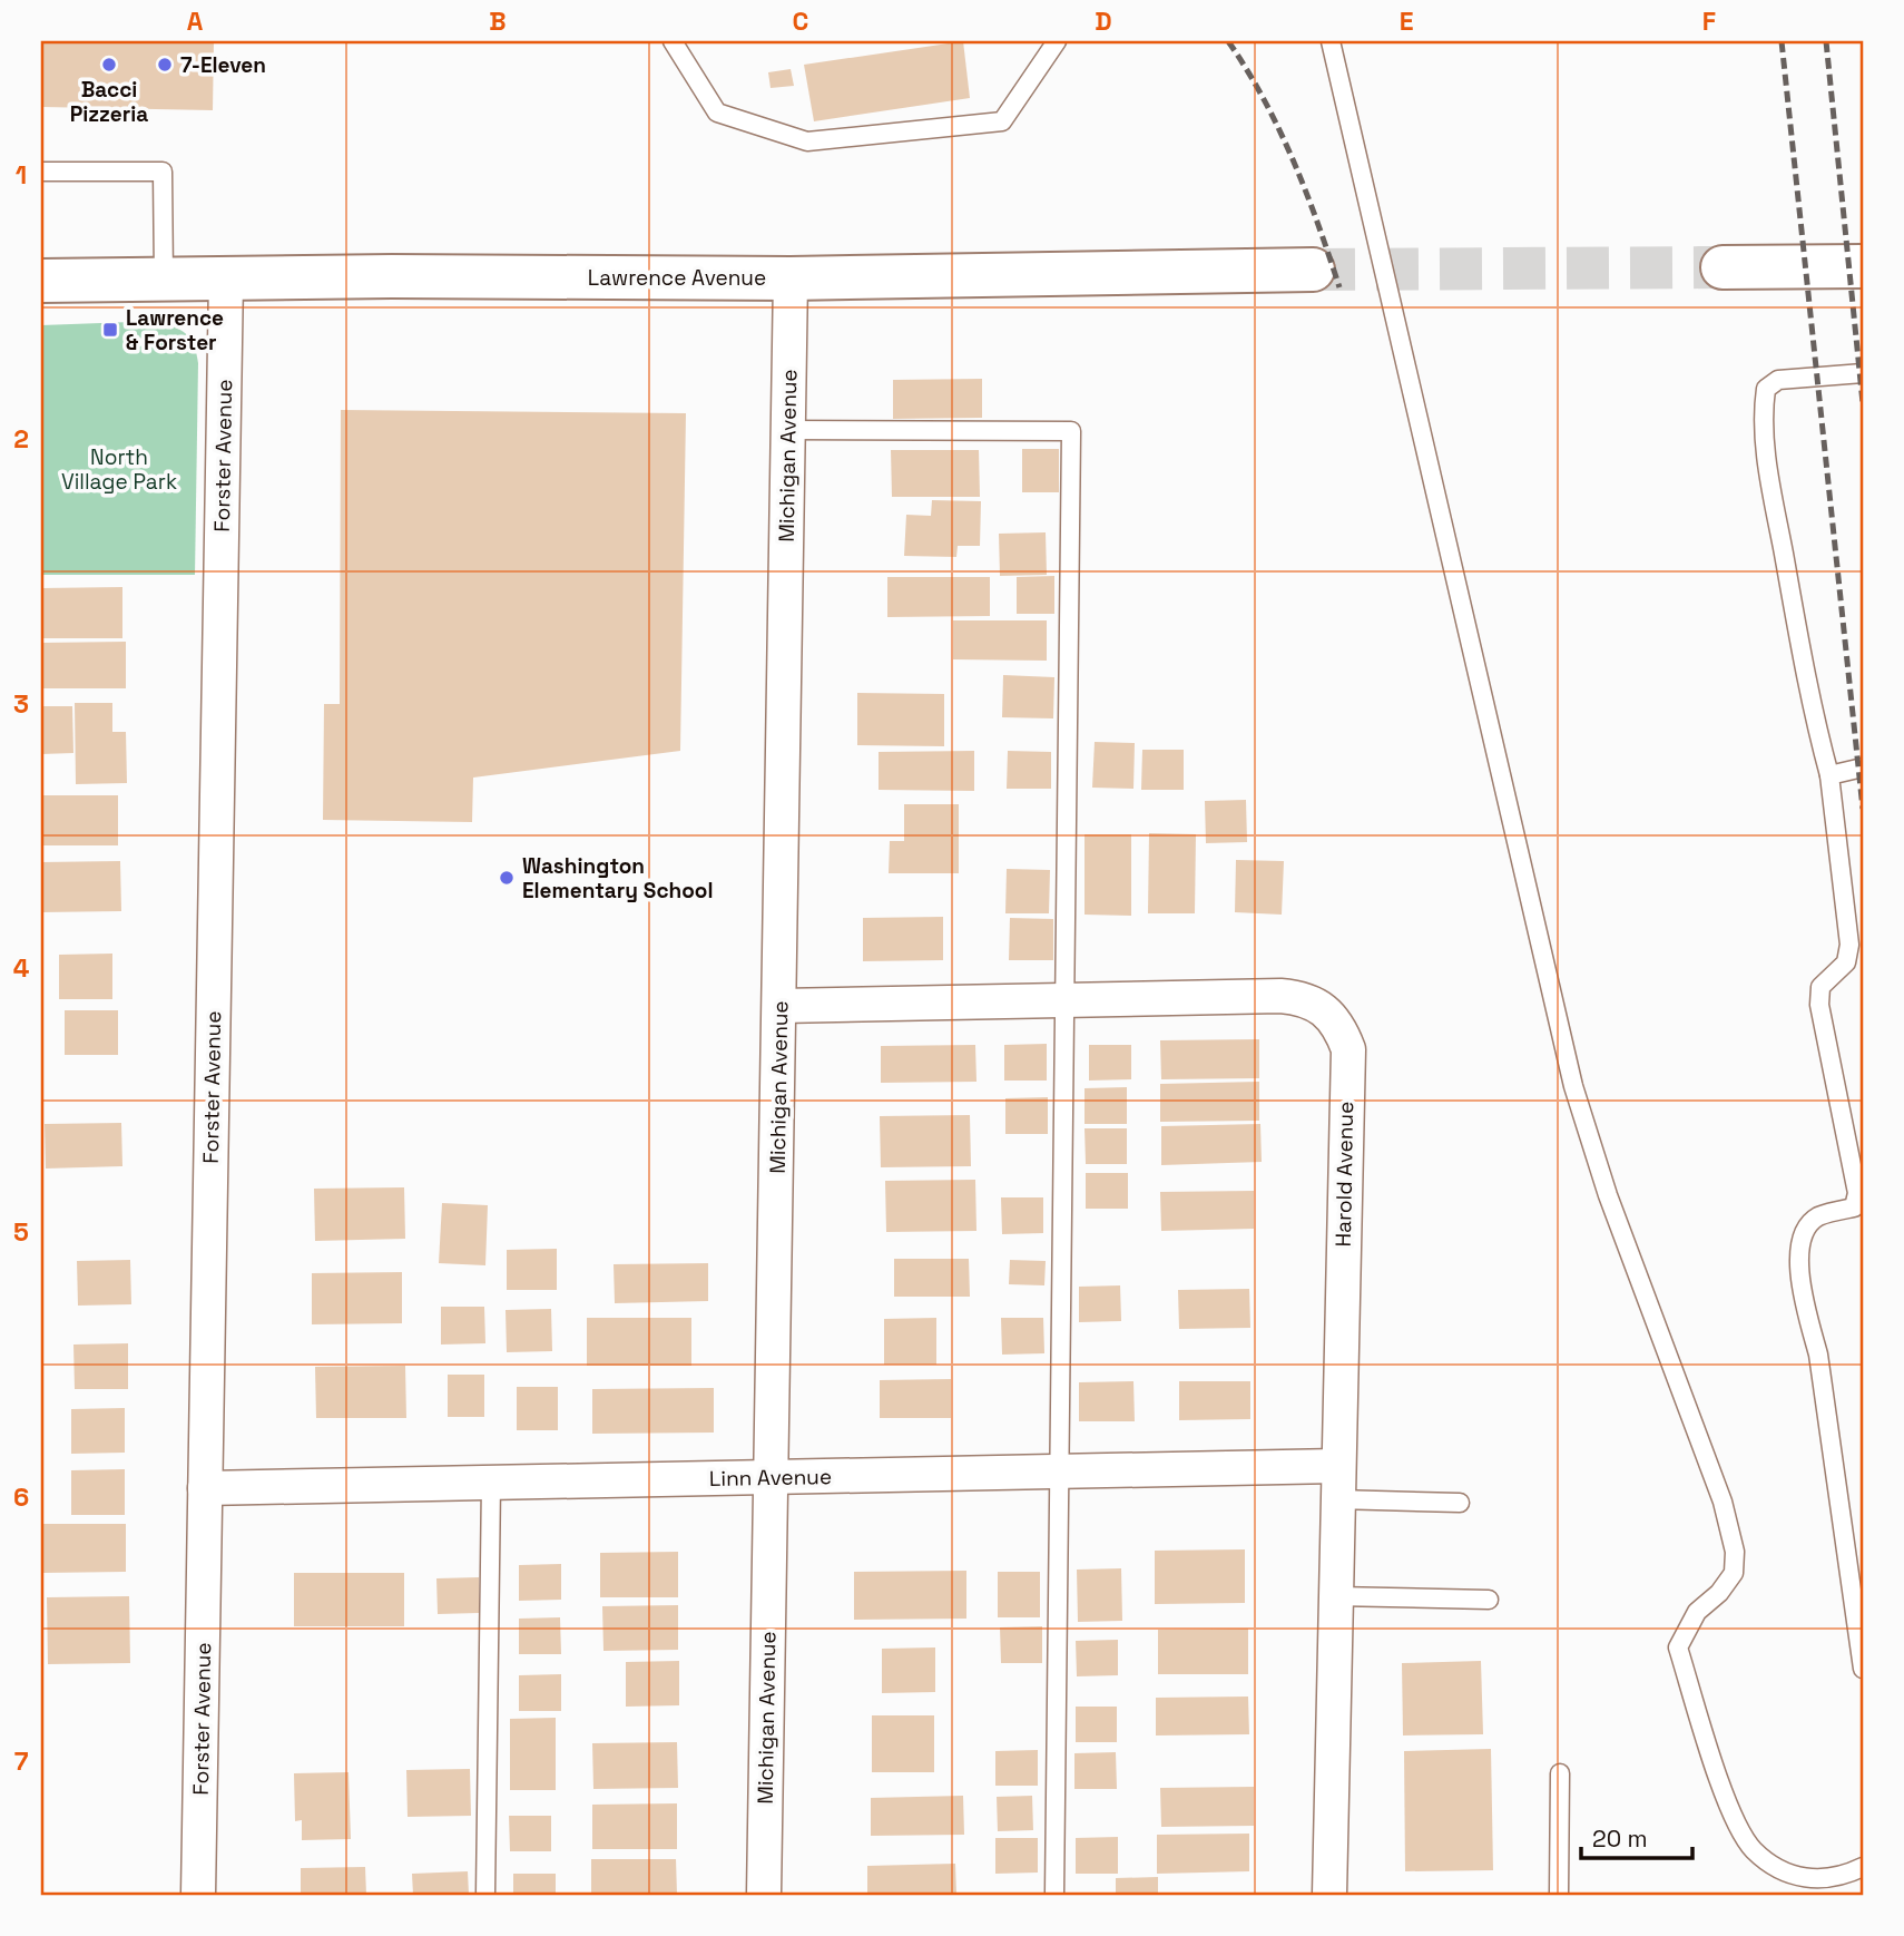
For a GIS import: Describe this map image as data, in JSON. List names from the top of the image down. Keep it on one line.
{"streets":{"main road":["Lawrence Avenue"],"street":["Forster Avenue","Michigan Avenue","Harold Avenue","Linn Avenue"]},"crossings":[["Lawrence Avenue","Forster Avenue"],["Lawrence Avenue","Michigan Avenue"],["Forster Avenue","Linn Avenue"],["Michigan Avenue","Harold Avenue"],["Michigan Avenue","Linn Avenue"],["Harold Avenue","Linn Avenue"]],"parks":["North Village Park"],"places":{"other":["Bacci Pizzeria","7-Eleven","Washington Elementary School"],"transit":["Lawrence & Forster"]},"scale_bar":"20 m","grid":{"columns":["A","B","C","D","E","F"],"rows":["1","2","3","4","5","6","7"]}}
